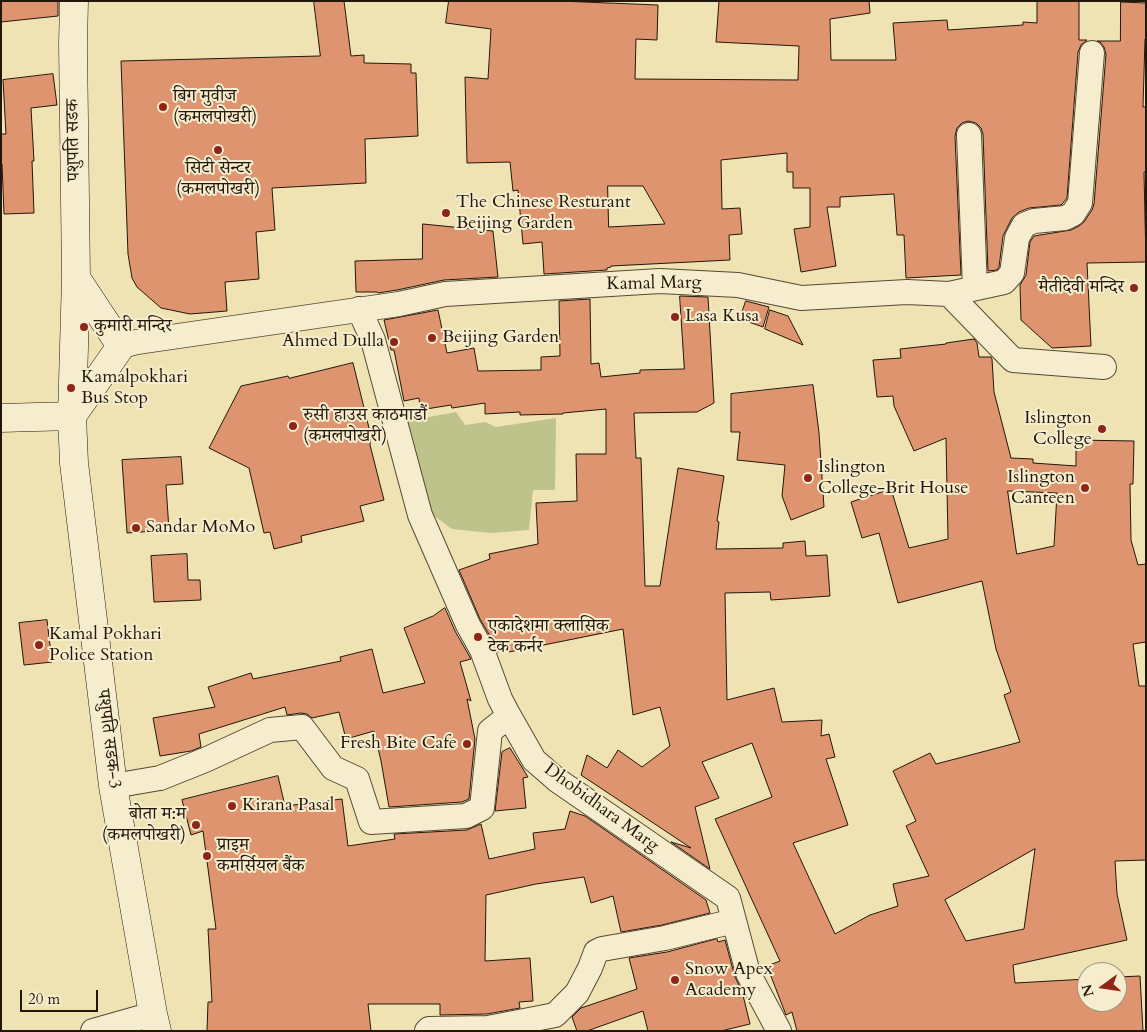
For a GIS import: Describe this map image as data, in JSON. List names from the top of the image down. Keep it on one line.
{"streets":{"main road":["पशुपति सडक","पशुपति सडक-3"],"street":["Kamal Marg","Dhobidhara Marg"]},"crossings":[["पशुपति सडक","पशुपति सडक-3"],["Kamal Marg","Dhobidhara Marg"]],"places":["बिग मुवीज (कमलपोखरी)","सिटी सेन्टर (कमलपोखरी)","The Chinese Resturant Beijing Garden","मैतीदेवी मन्दिर","Lasa Kusa","कुमारी मन्दिर","Beijing Garden","Ahmed Dulla","Kamalpokhari Bus Stop","रुसी हाउस काठमाडौं (कमलपोखरी)","Islington College","Islington College-Brit House","Islington Canteen","Sandar MoMo","एकादेशमा क्लासिक टेक कर्नर","Kamal Pokhari Police Station","Fresh Bite Cafe","Kirana Pasal","बोता म:म (कमलपोखरी)","प्राइम कमर्सियल बैंक","Snow Apex Academy"],"scale_bar":"20 m","north":"left"}
